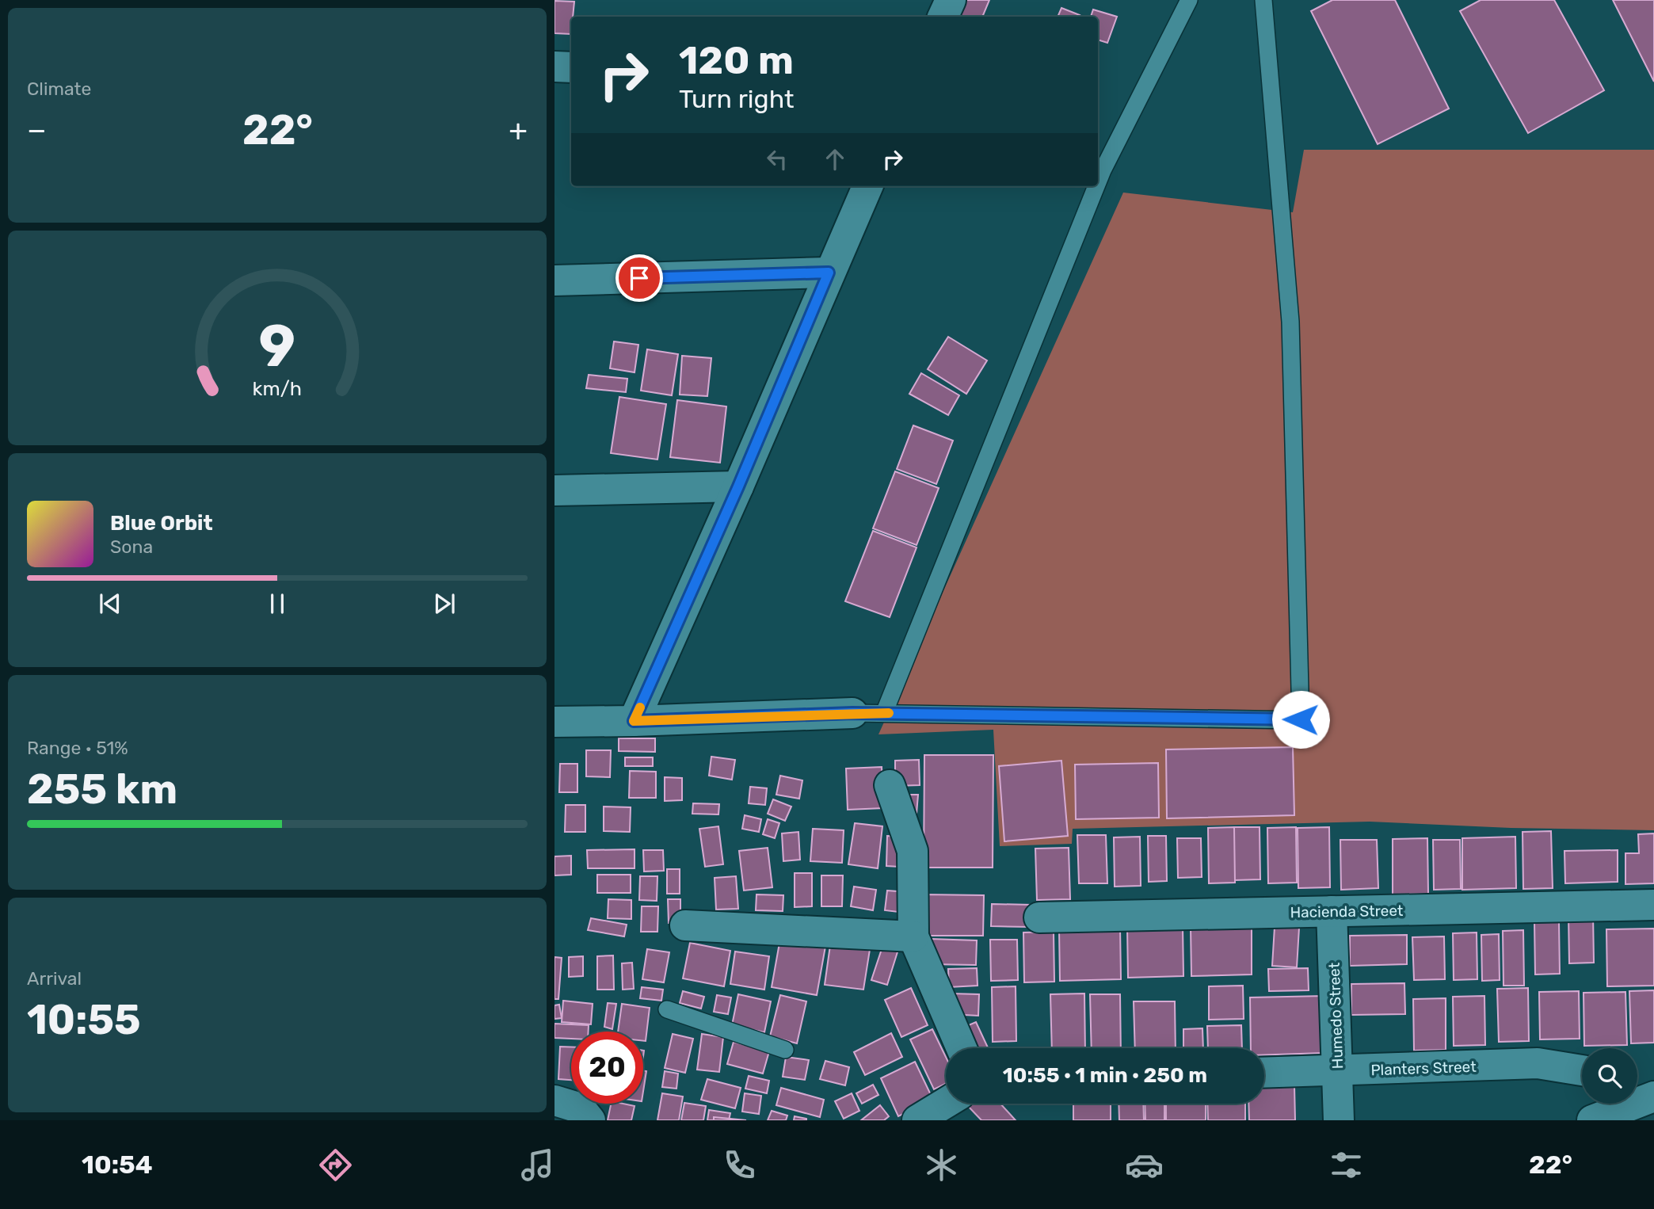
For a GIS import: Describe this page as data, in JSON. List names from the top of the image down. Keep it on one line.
{"streets":{"street":["Hacienda Street","Humedo Street","Planters Street"]},"crossings":[["Hacienda Street","Humedo Street"],["Humedo Street","Planters Street"]],"page":{"tile":["Climate",["Range · 51%","255 km"],["Arrival","10:55"]],"turn":["120 m","Turn right"],"heat":["−","22°","+"],"song":["Blue Orbit","Sona"],"limit":"20","trip":"10:55 · 1 min · 250 m","tabs":["10:54","22°"],"gauge":["9","km/h"]}}
